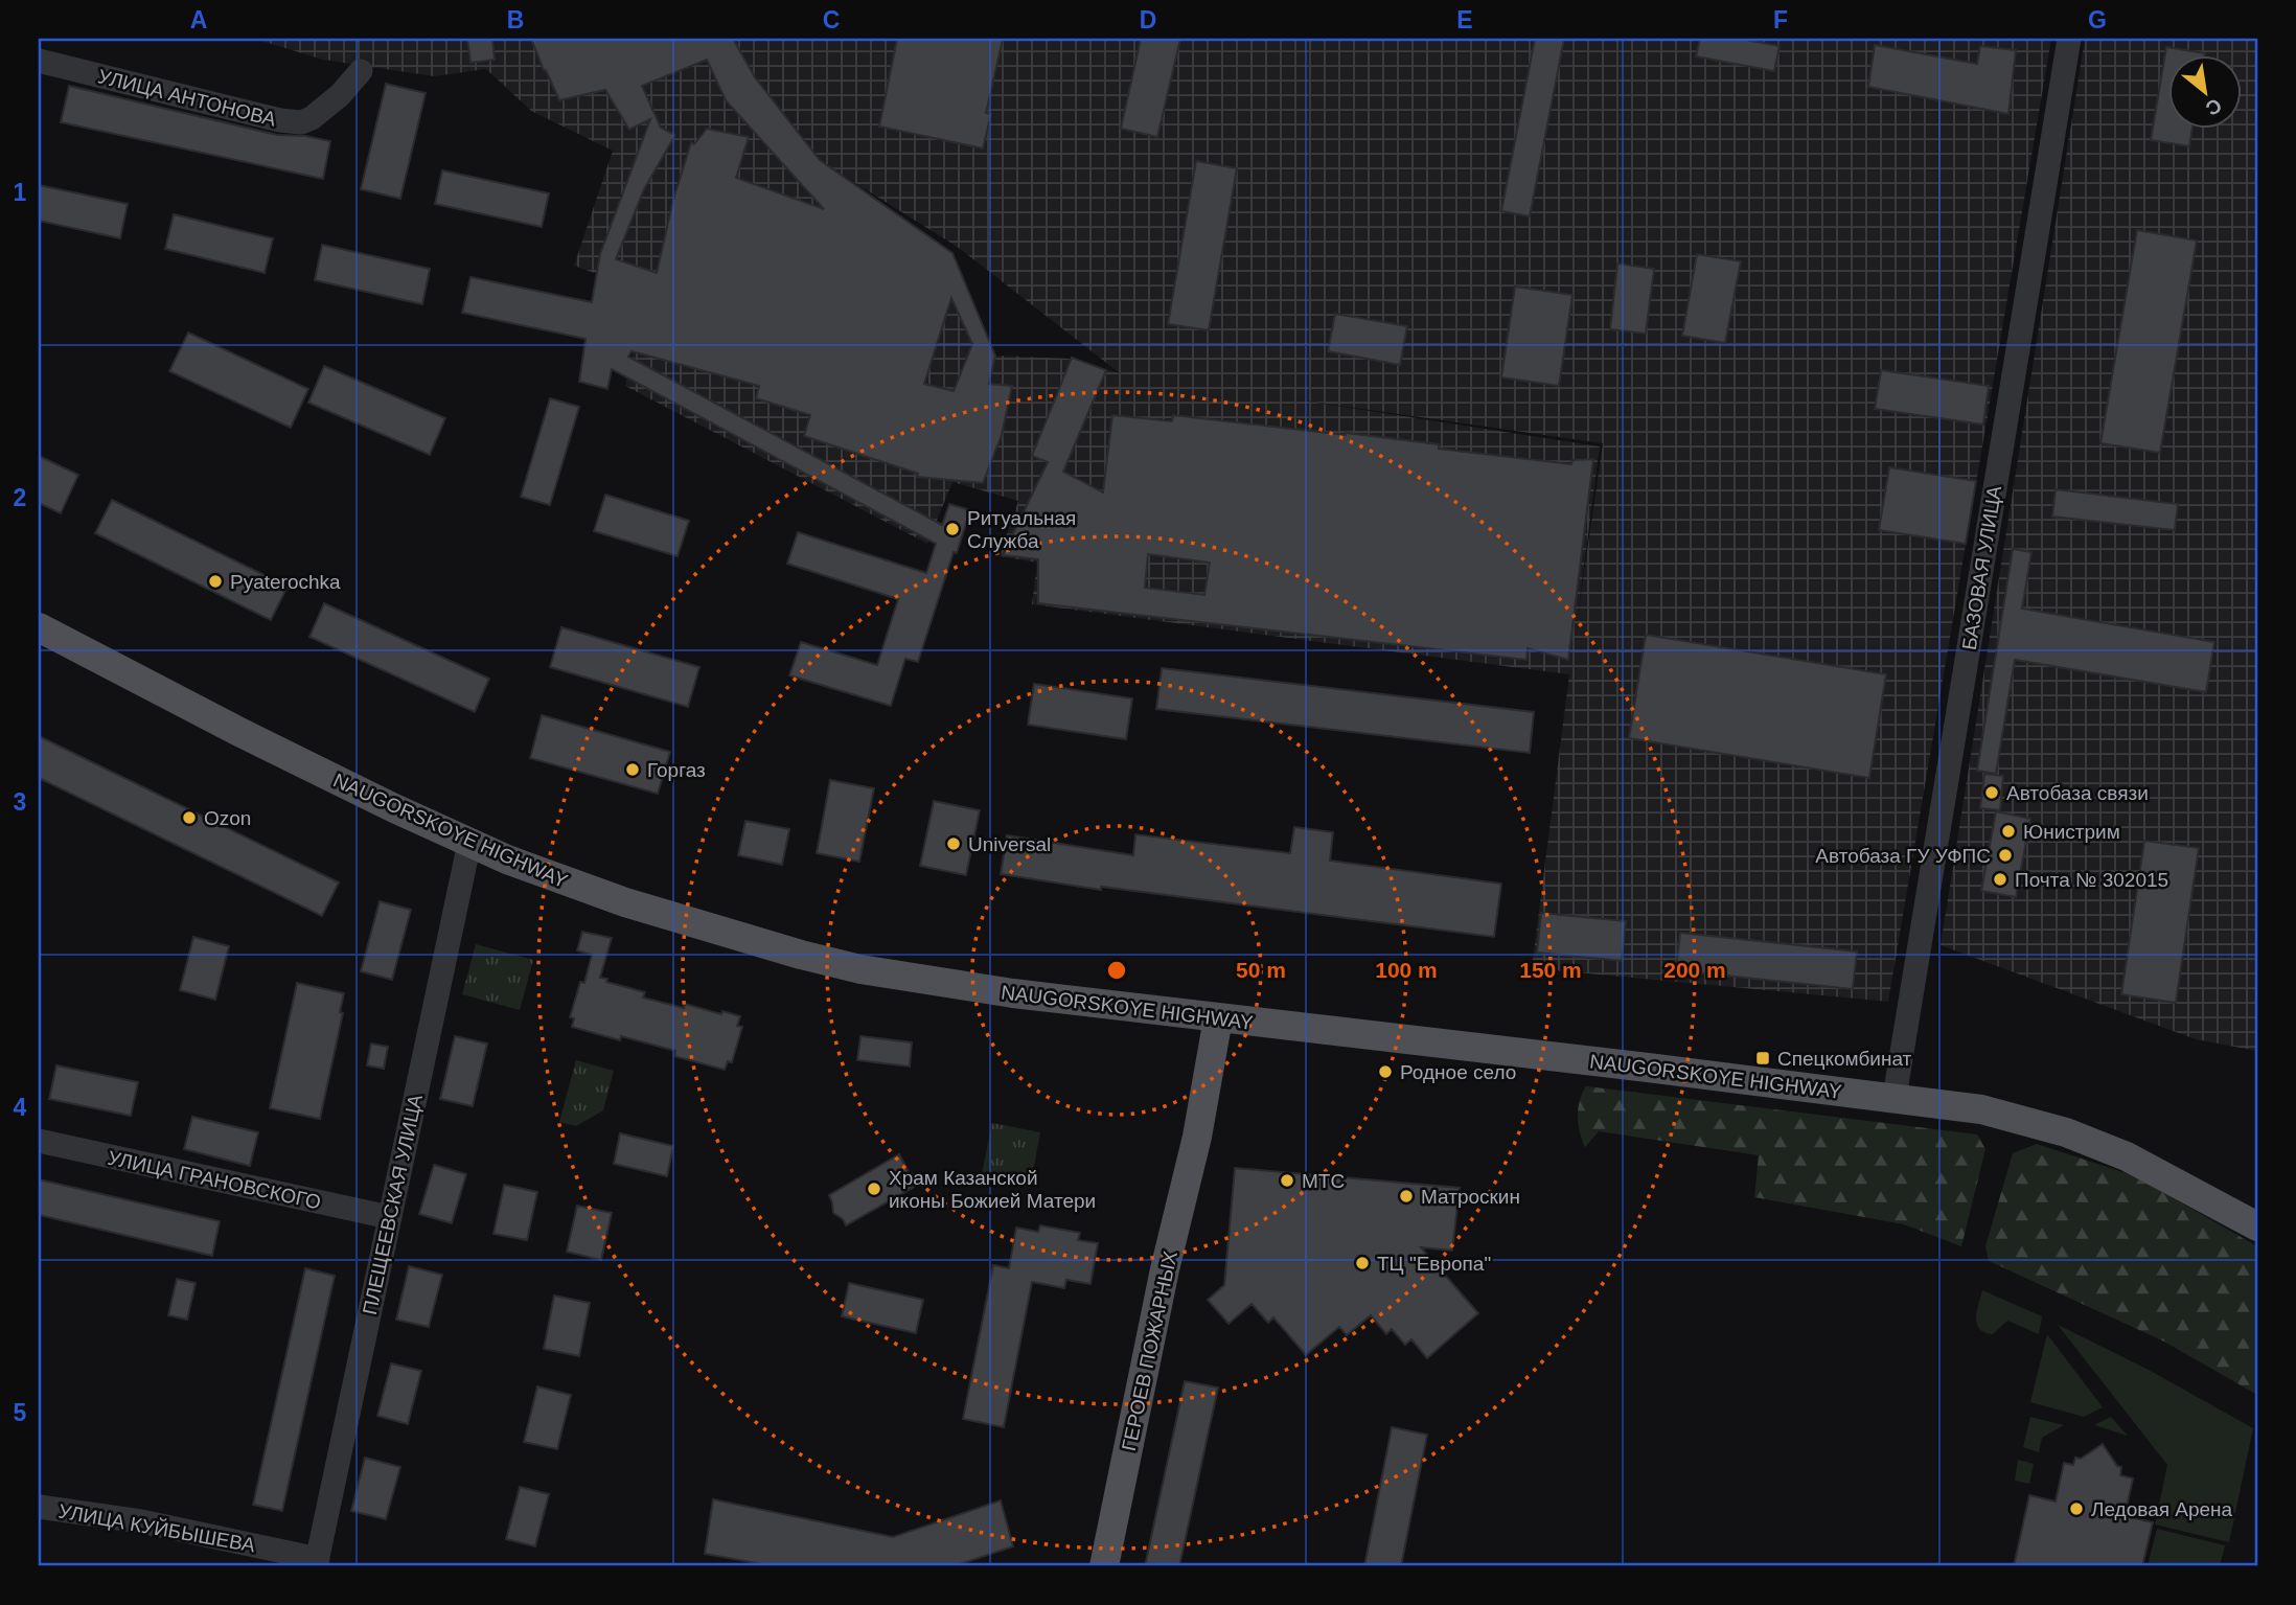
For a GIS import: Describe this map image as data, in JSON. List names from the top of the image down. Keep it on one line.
{"streets":{"main road":["NAUGORSKOYE HIGHWAY","ГЕРОЕВ ПОЖАРНЫХ"],"street":["УЛИЦА АНТОНОВА","БАЗОВАЯ УЛИЦА","УЛИЦА ГРАНОВСКОГО","ПЛЕЩЕЕВСКАЯ УЛИЦА","УЛИЦА КУЙБЫШЕВА"]},"crossings":[["БАЗОВАЯ УЛИЦА","NAUGORSKOYE HIGHWAY"],["NAUGORSKOYE HIGHWAY","ПЛЕЩЕЕВСКАЯ УЛИЦА"],["NAUGORSKOYE HIGHWAY","ГЕРОЕВ ПОЖАРНЫХ"],["УЛИЦА ГРАНОВСКОГО","ПЛЕЩЕЕВСКАЯ УЛИЦА"],["ПЛЕЩЕЕВСКАЯ УЛИЦА","УЛИЦА КУЙБЫШЕВА"]],"places":{"other":["Ритуальная Служба","Pyaterochka","Горгаз","Автобаза связи","Ozon","Юнистрим","Universal","Автобаза ГУ УФПС","Почта № 302015","Родное село","МТС","Храм Казанской иконы Божией Матери","Матроскин","ТЦ \"Европа\"","Ледовая Арена"],"transit":["Спецкомбинат"]},"north":"bottom right","grid":{"columns":["A","B","C","D","E","F","G"],"rows":["1","2","3","4","5"]},"rings":["50 m","100 m","150 m","200 m"]}
